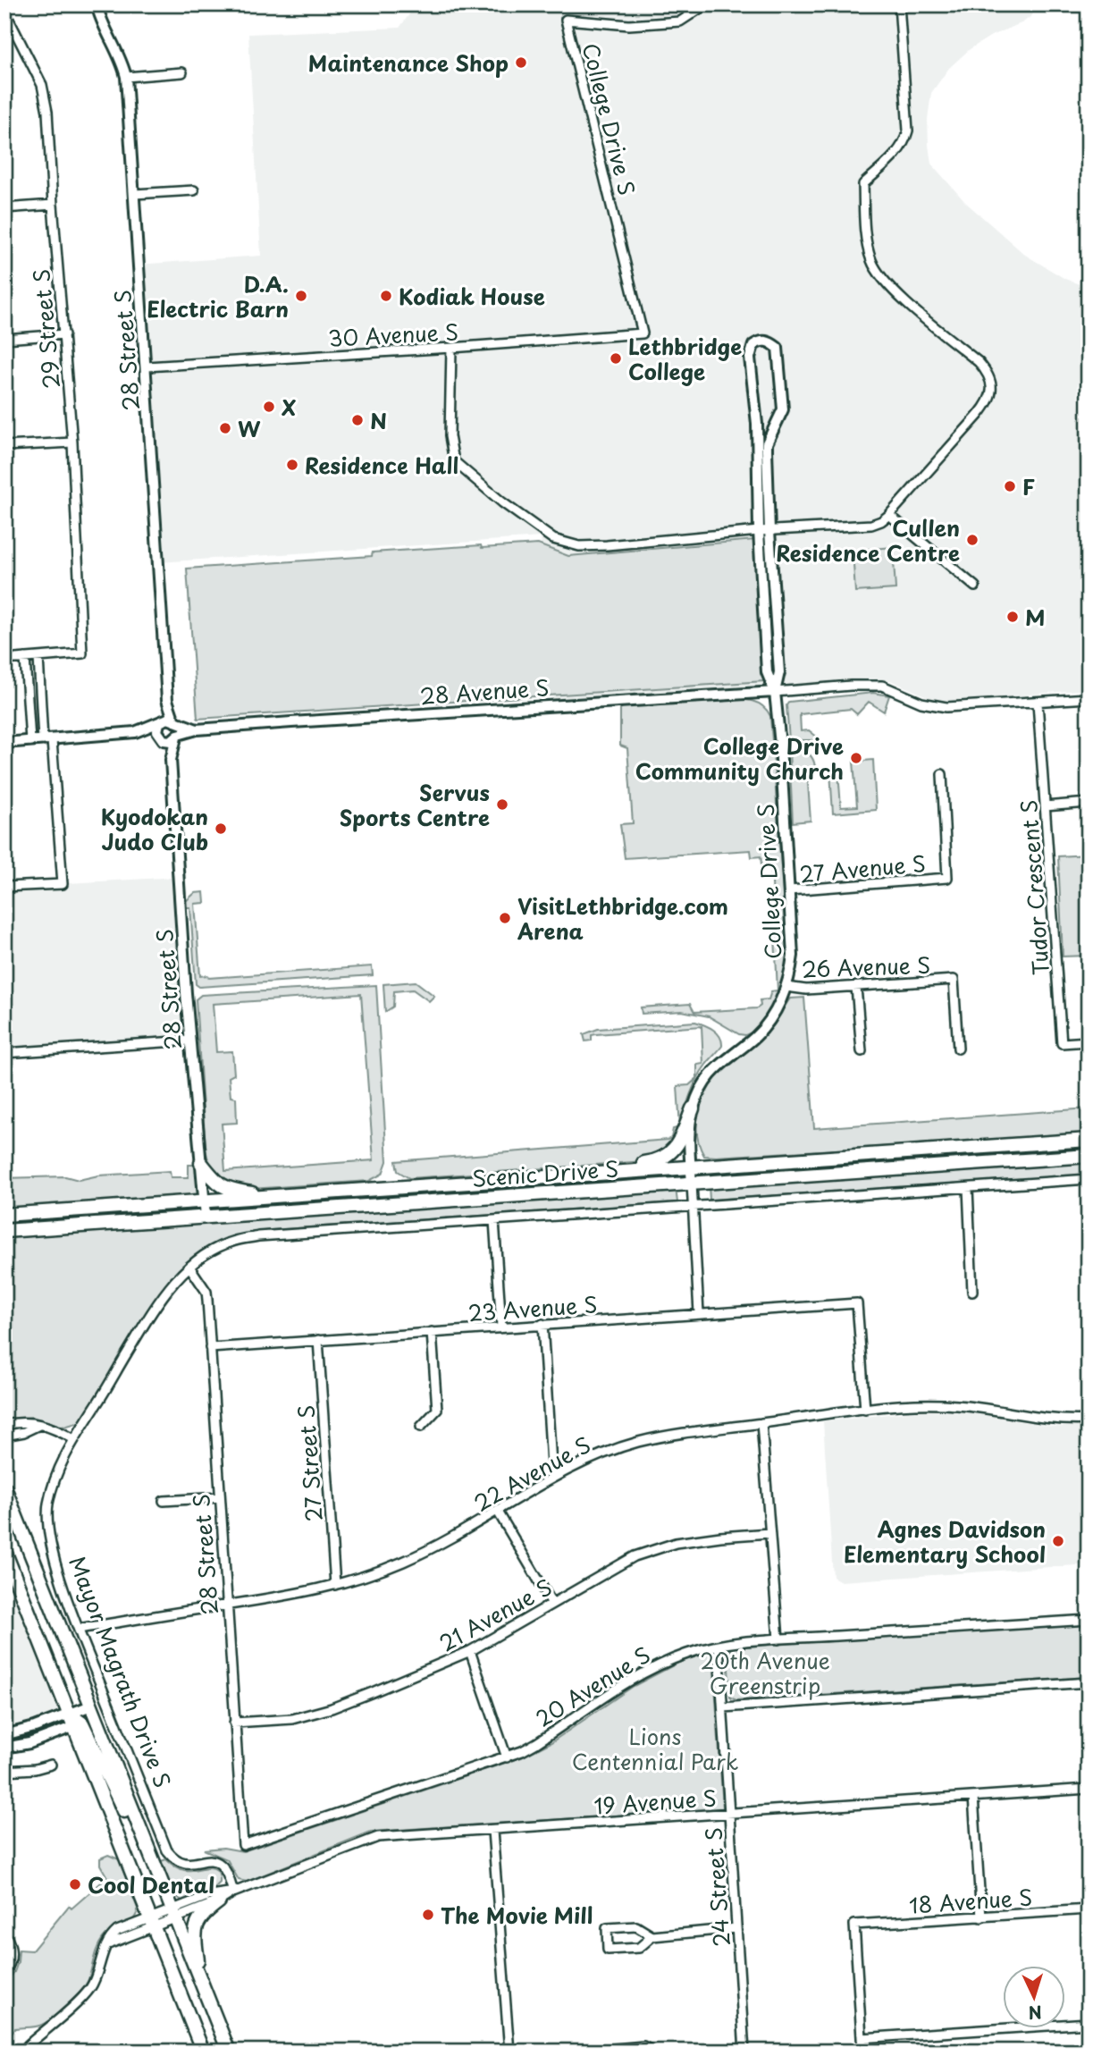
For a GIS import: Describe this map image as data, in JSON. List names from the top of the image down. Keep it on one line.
{"streets":{"main road":["Scenic Drive S","Mayor Magrath Drive S"],"street":["College Drive S","29 Street S","30 Avenue S","28 Street S","28 Avenue S","27 Avenue S","Tudor Crescent S","26 Avenue S","23 Avenue S","27 Street S","22 Avenue S","21 Avenue S","20 Avenue S","19 Avenue S","24 Street S","18 Avenue S"]},"crossings":[["College Drive S","30 Avenue S"],["College Drive S","28 Avenue S"],["College Drive S","27 Avenue S"],["College Drive S","26 Avenue S"],["College Drive S","Scenic Drive S"],["30 Avenue S","28 Street S"],["28 Street S","Scenic Drive S"],["28 Street S","23 Avenue S"],["28 Street S","22 Avenue S"],["28 Street S","21 Avenue S"],["28 Street S","Mayor Magrath Drive S"],["28 Street S","20 Avenue S"],["Scenic Drive S","Mayor Magrath Drive S"],["23 Avenue S","27 Street S"],["23 Avenue S","22 Avenue S"],["27 Street S","22 Avenue S"],["22 Avenue S","Mayor Magrath Drive S"],["Mayor Magrath Drive S","19 Avenue S"],["20 Avenue S","24 Street S"],["19 Avenue S","24 Street S"]],"parks":["20th Avenue Greenstrip","Lions Centennial Park"],"places":["Maintenance Shop","D.A. Electric Barn","Kodiak House","Lethbridge College","X","N","W","Residence Hall","F","Cullen Residence Centre","M","College Drive Community Church","Servus Sports Centre","Kyodokan Judo Club","VisitLethbridge.com Arena","Agnes Davidson Elementary School","Cool Dental","The Movie Mill"],"north":"bottom"}
